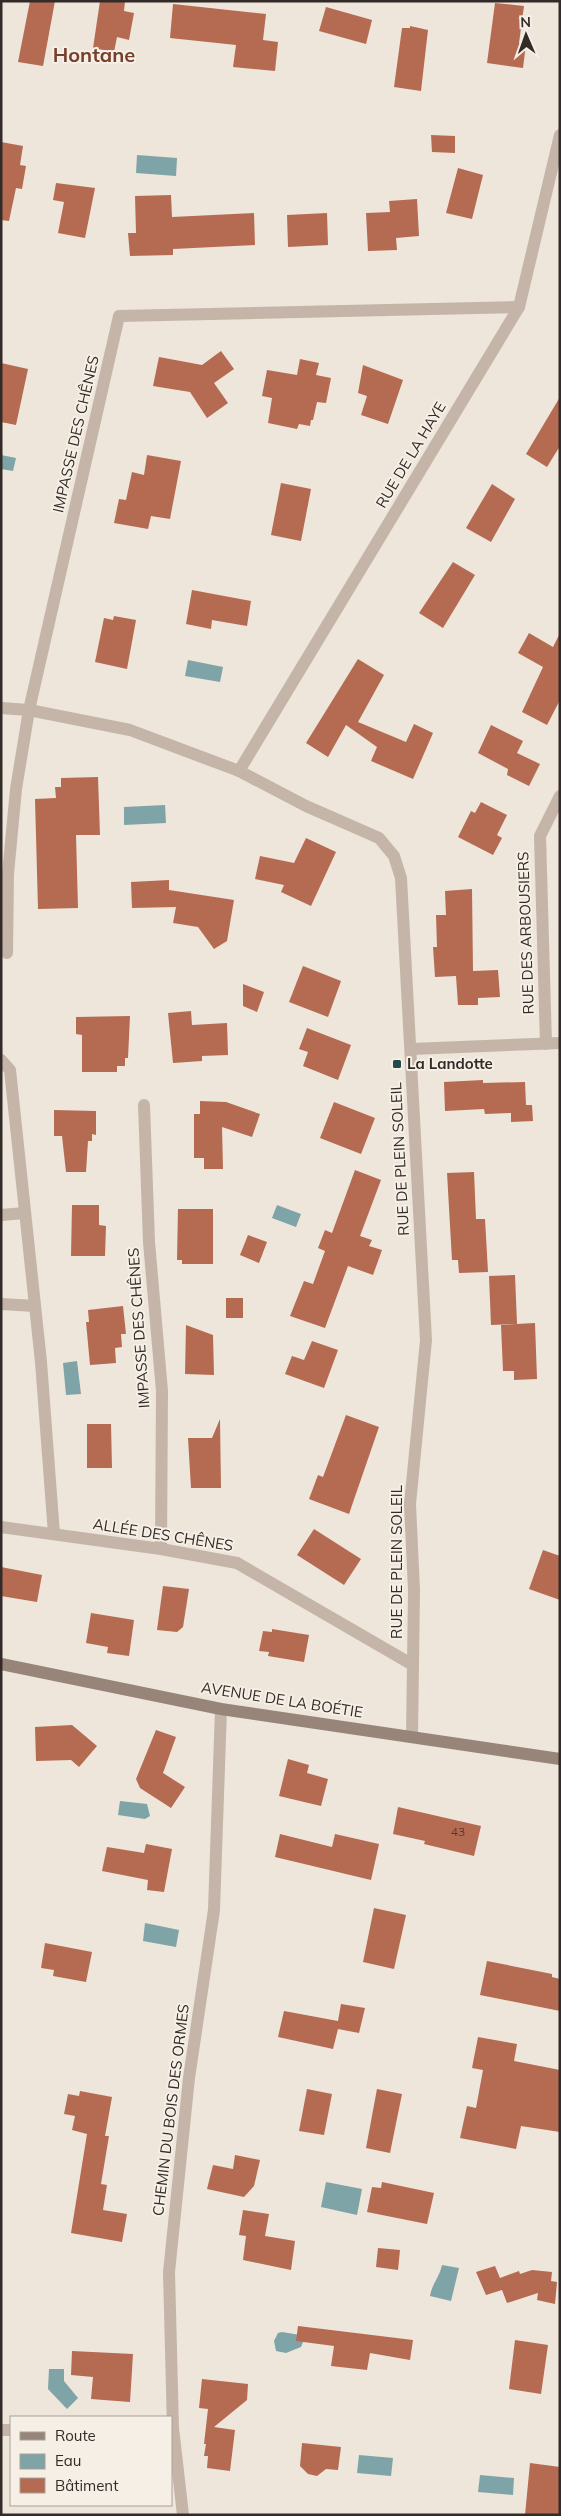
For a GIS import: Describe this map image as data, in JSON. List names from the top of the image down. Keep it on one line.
{"streets":{"main road":["AVENUE DE LA BOÉTIE"],"street":["IMPASSE DES CHÊNES","RUE DE LA HAYE","RUE DES ARBOUSIERS","RUE DE PLEIN SOLEIL","ALLÉE DES CHÊNES","CHEMIN DU BOIS DES ORMES"]},"crossings":[["IMPASSE DES CHÊNES","RUE DE LA HAYE"],["IMPASSE DES CHÊNES","RUE DE PLEIN SOLEIL"],["IMPASSE DES CHÊNES","ALLÉE DES CHÊNES"],["RUE DE LA HAYE","RUE DE PLEIN SOLEIL"],["RUE DE PLEIN SOLEIL","ALLÉE DES CHÊNES"],["RUE DE PLEIN SOLEIL","AVENUE DE LA BOÉTIE"],["AVENUE DE LA BOÉTIE","CHEMIN DU BOIS DES ORMES"]],"districts":["Hontane"],"places":{"transit":["La Landotte"]},"house_numbers":["43"],"legend":["Route","Eau","Bâtiment"],"north":"top"}
